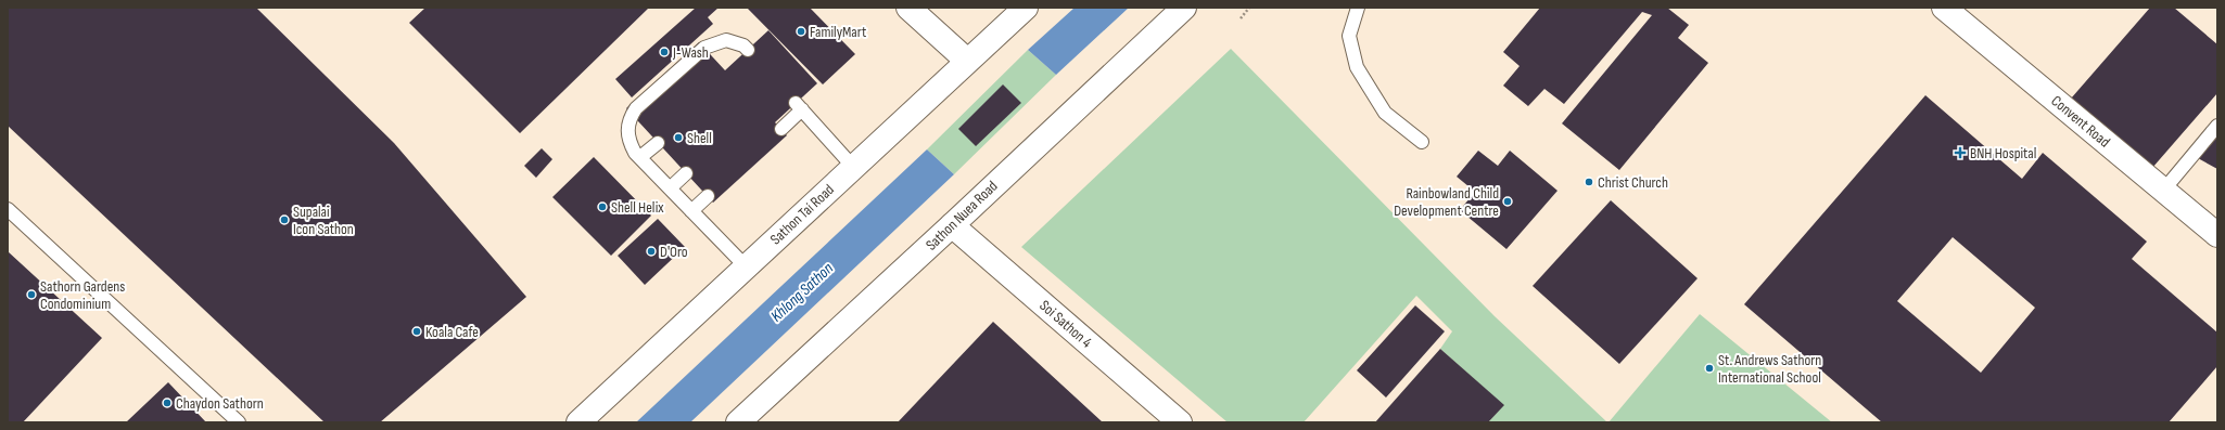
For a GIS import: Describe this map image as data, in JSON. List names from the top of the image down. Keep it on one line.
{"streets":{"main road":["Convent Road","Sathon Tai Road","Sathon Nuea Road","Soi Sathon 4"]},"crossings":[["Sathon Nuea Road","Soi Sathon 4"]],"water":["Khlong Sathon"],"places":{"other":["FamilyMart","J-Wash","Shell","Christ Church","Rainbowland Child Development Centre","Shell Helix","Supalai Icon Sathon","D'Oro","Sathorn Gardens Condominium","Koala Cafe","St. Andrews Sathorn International School","Chaydon Sathorn"],"health":["BNH Hospital"]}}
